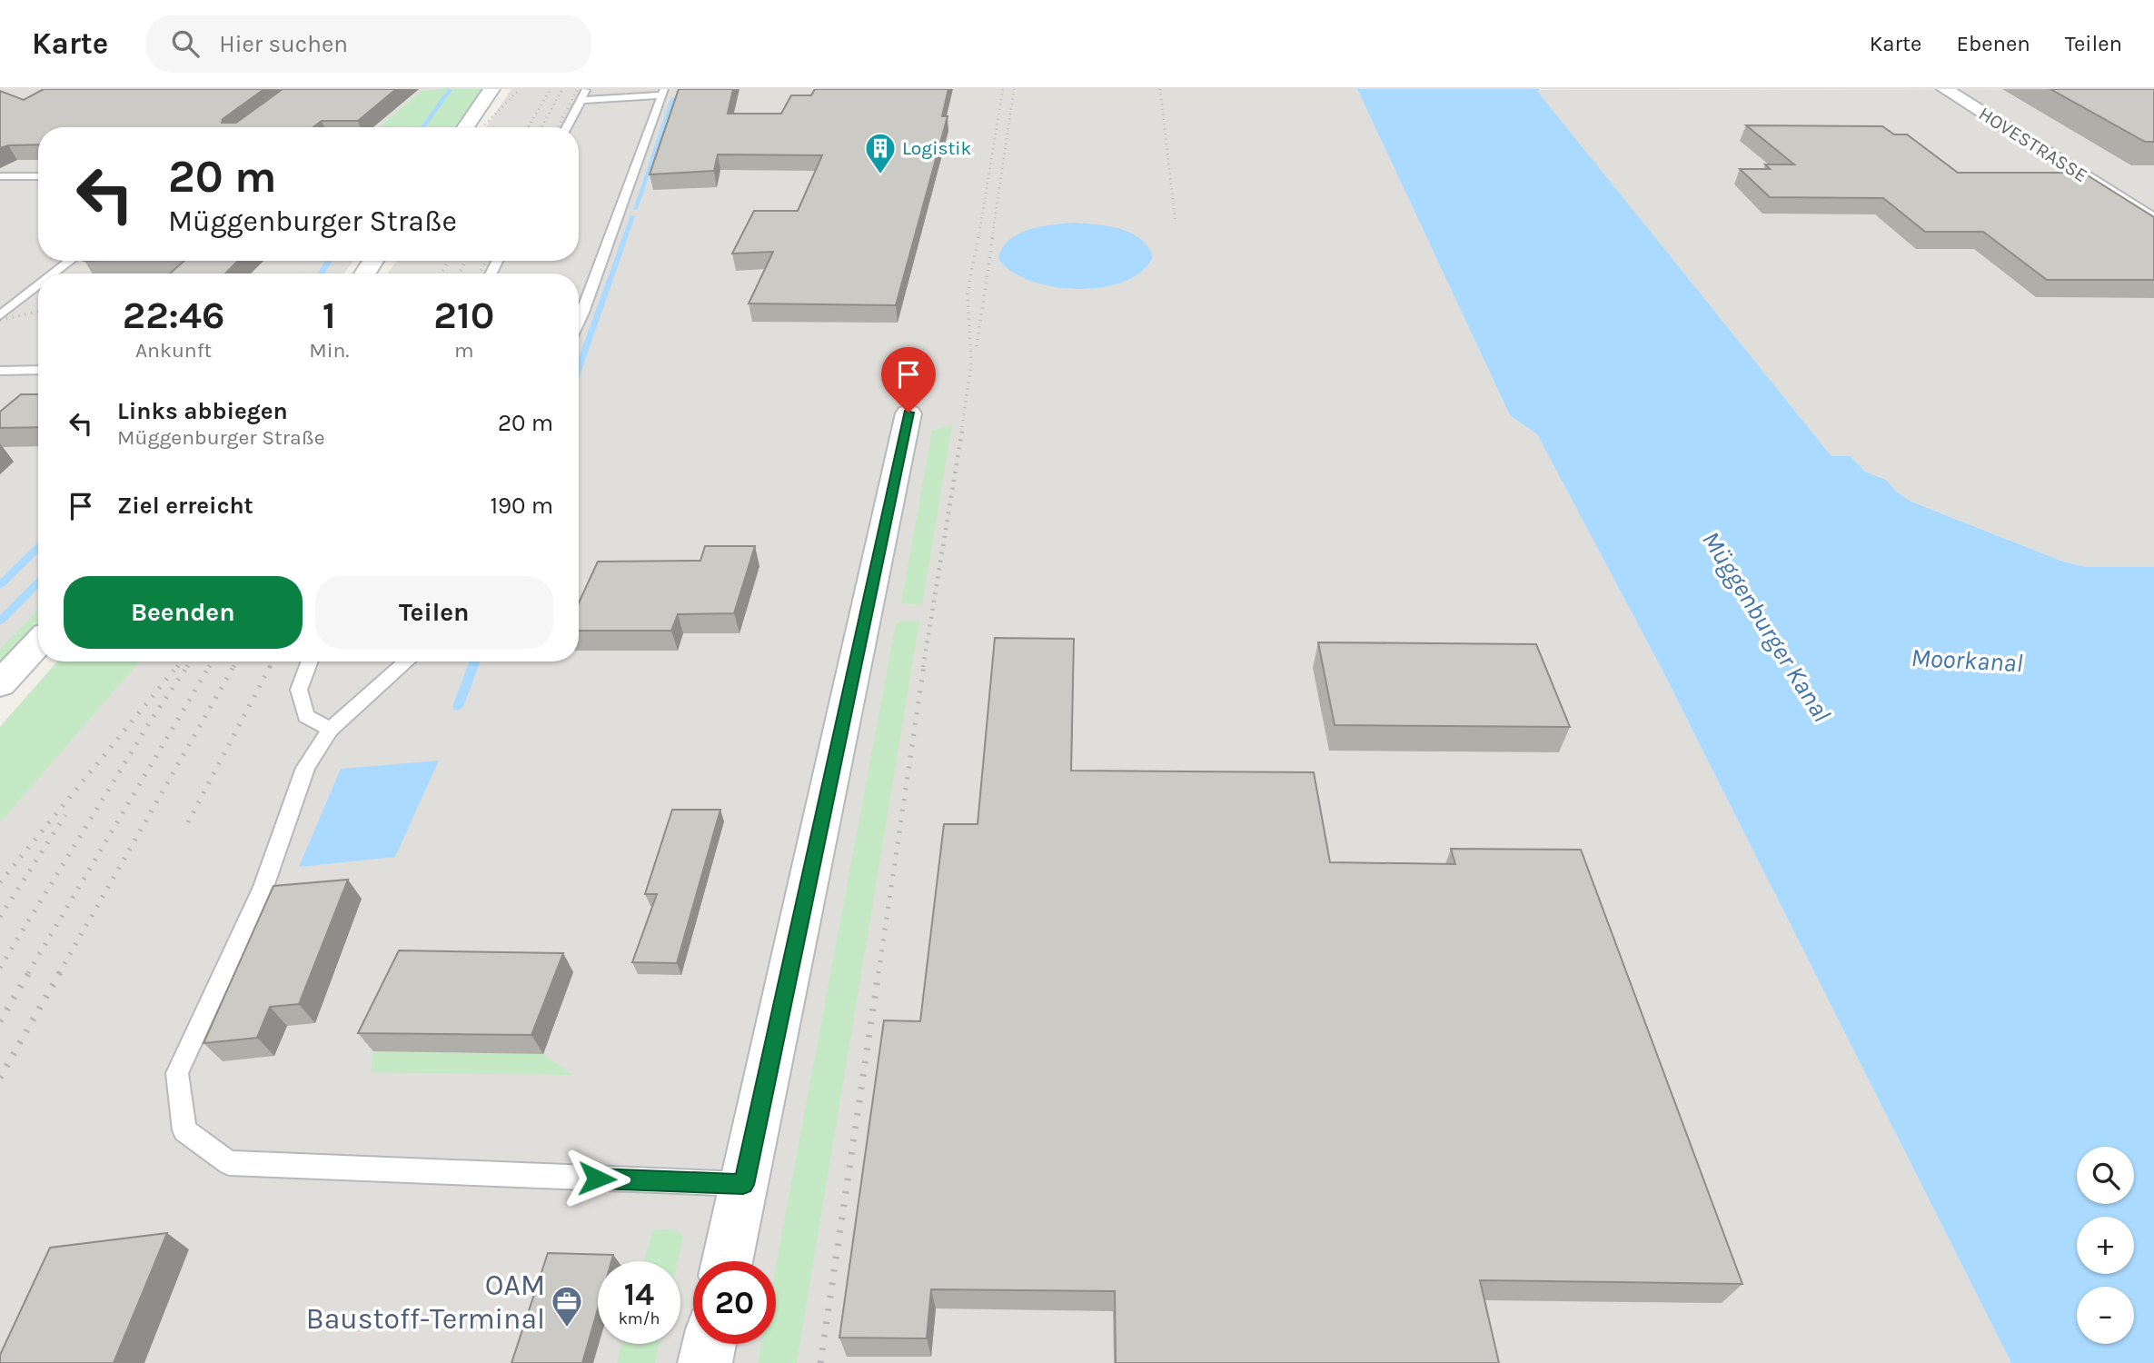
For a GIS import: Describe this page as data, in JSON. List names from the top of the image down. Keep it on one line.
{"streets":{"street":["HOVESTRASSE"]},"water":["Müggenburger Kanal","Moorkanal"],"places":{"building":["Logistik"],"office":["OAM Baustoff-Terminal"]},"page":{"header":"Karte","search":"Hier suchen","nav":["Karte","Ebenen","Teilen"],"turn":["20 m","Müggenburger Straße"],"eta":["22:46","Ankunft","1","Min.","210","m"],"list":[{"name":"Links abbiegen","note":"Müggenburger Straße","value":"20 m"},{"name":"Ziel erreicht","value":"190 m"}],"buttons":["Beenden","Teilen"],"map_buttons":["+","−"],"speed":"14 km/h","limit":"20"}}
